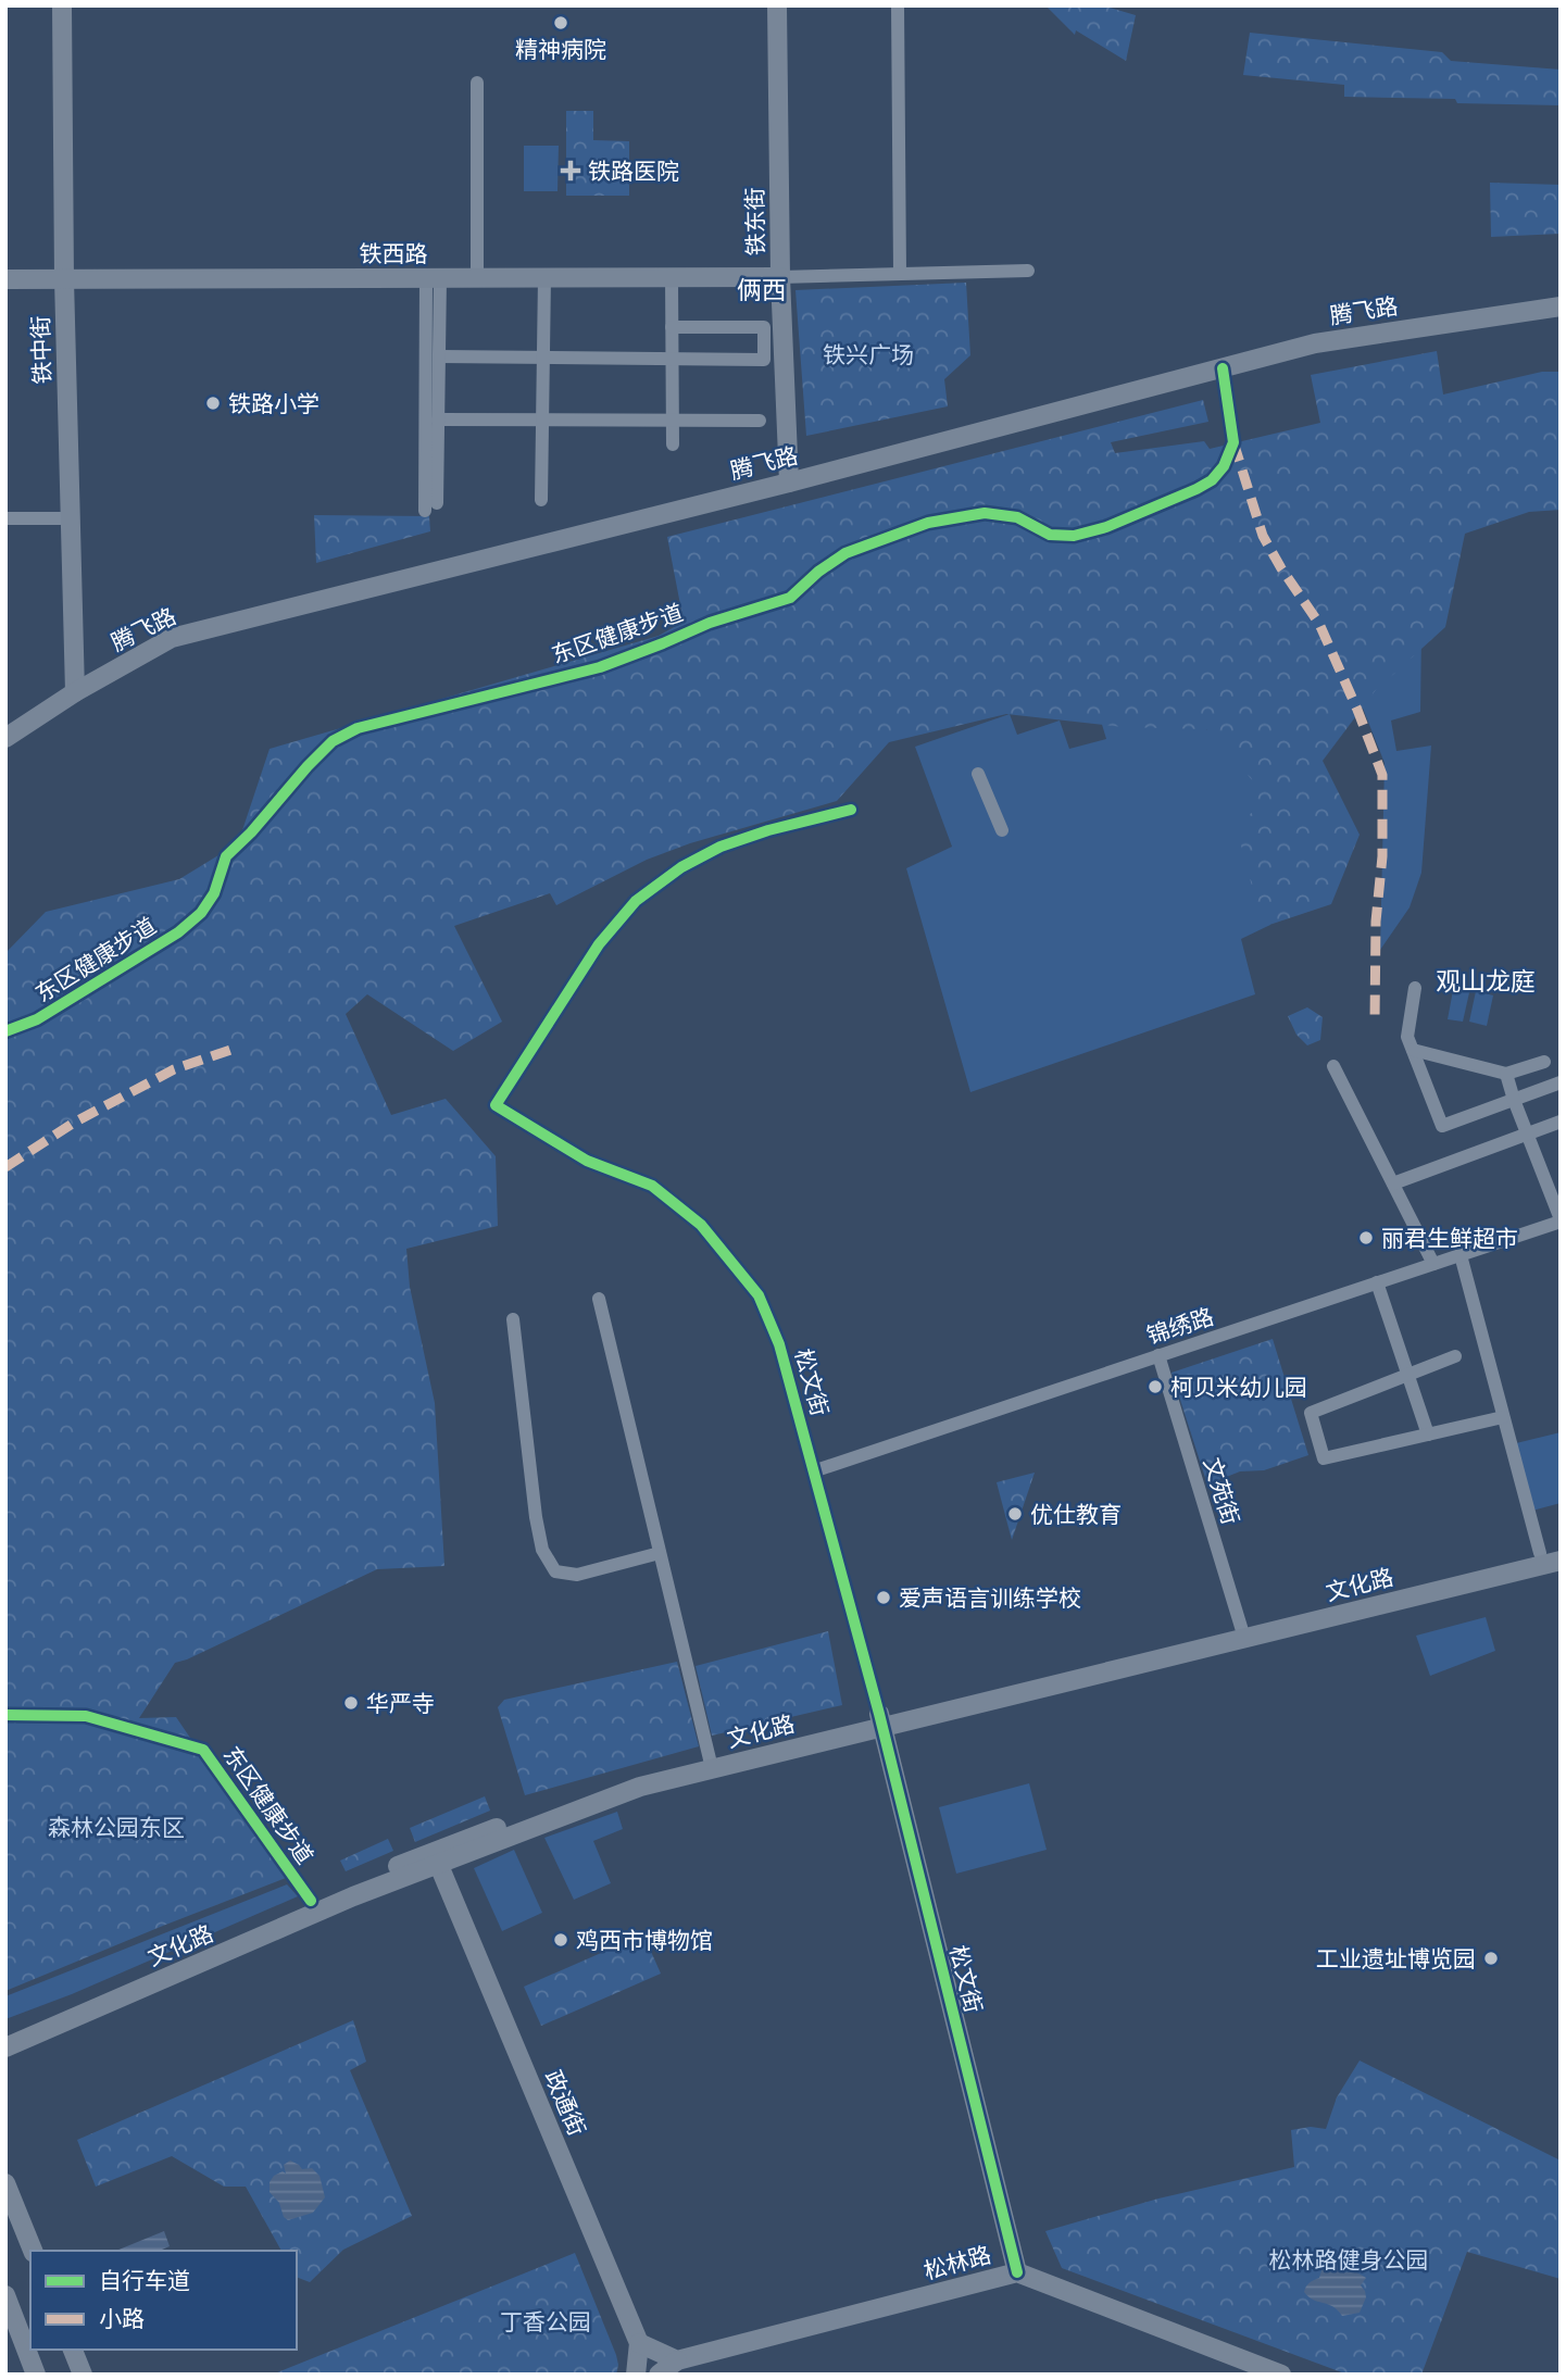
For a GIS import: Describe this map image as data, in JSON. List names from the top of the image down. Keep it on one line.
{"streets":{"street":["铁东街","铁西路","腾飞路","铁中街","锦绣路","松文街","文苑街","文化路","政通街","松林路"],"cycle path":["东区健康步道"]},"crossings":[["铁东街","铁西路"],["铁东街","腾飞路"],["铁西路","铁中街"],["腾飞路","铁中街"],["锦绣路","松文街"],["锦绣路","文苑街"],["松文街","文化路"],["松文街","松林路"],["文苑街","文化路"],["文化路","政通街"]],"districts":["俩西","观山龙庭"],"parks":["铁兴广场","森林公园东区","松林路健身公园","丁香公园"],"places":{"other":["精神病院","铁路小学","丽君生鲜超市","柯贝米幼儿园","优仕教育","爱声语言训练学校","华严寺","鸡西市博物馆","工业遗址博览园"],"health":["铁路医院"]},"legend":["自行车道","小路"]}
